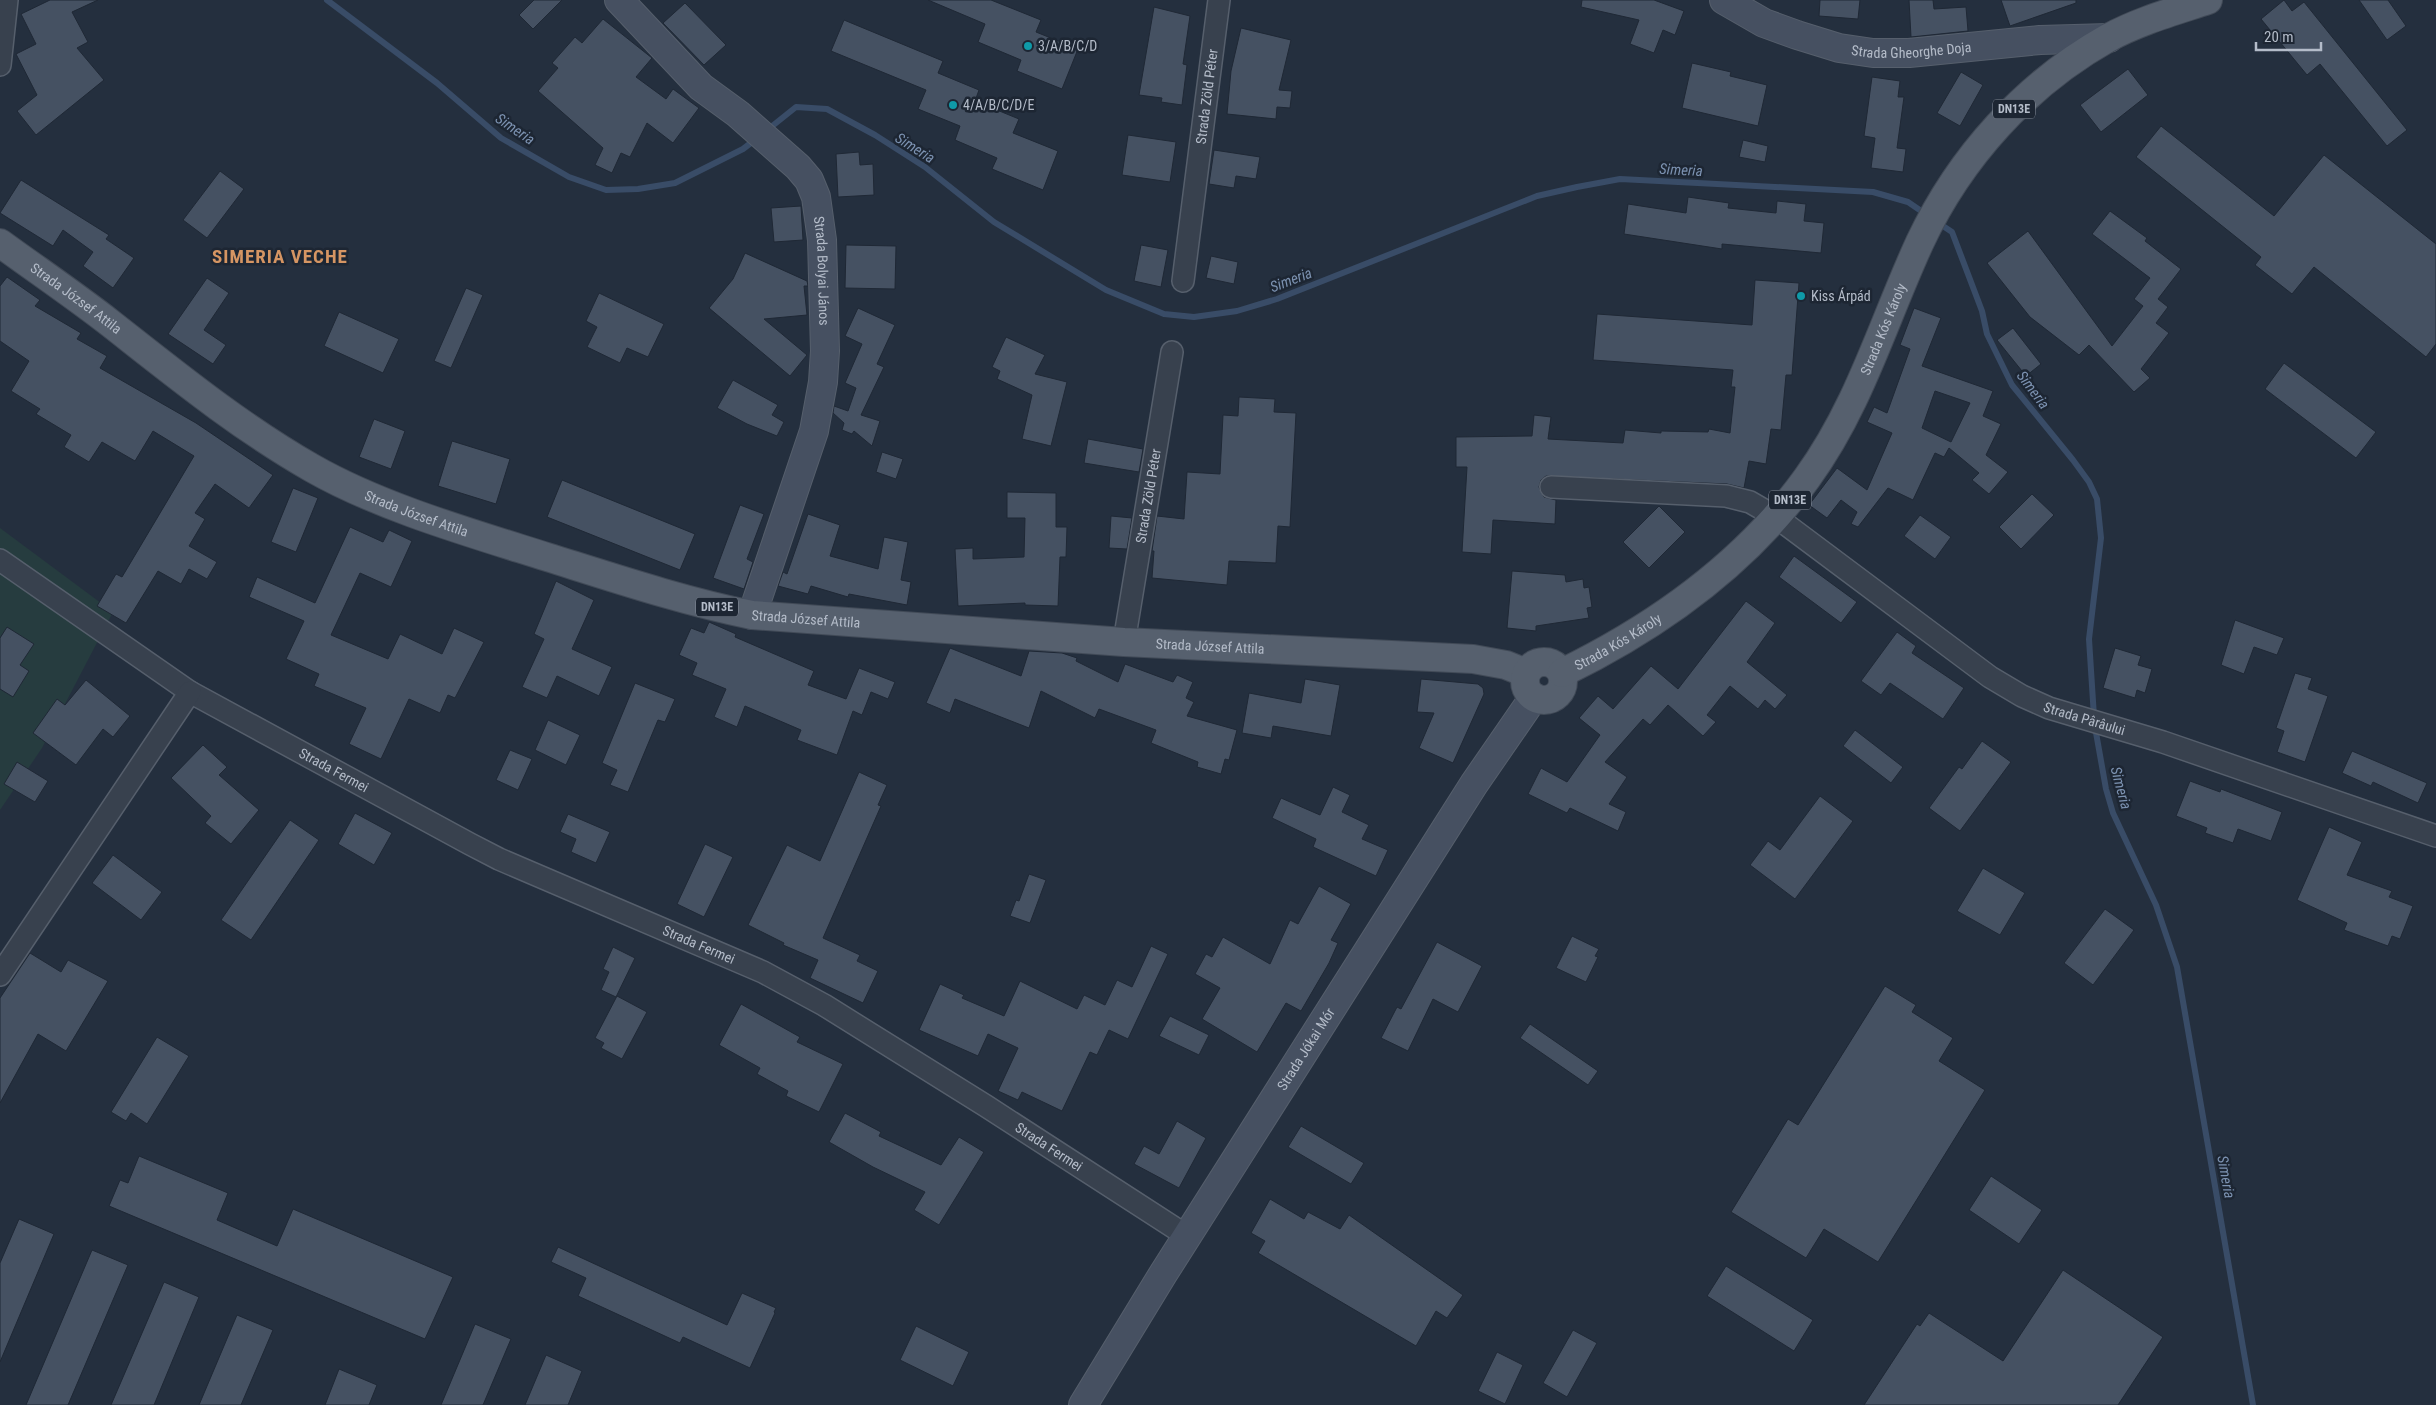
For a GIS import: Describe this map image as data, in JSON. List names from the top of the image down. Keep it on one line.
{"streets":{"main road":["DN13E","Strada József Attila","Strada Kós Károly"],"street":["Strada Gheorghe Doja","Strada Zöld Péter","Strada Bolyai János","Strada Pârâului","Strada Fermei","Strada Jókai Mór"]},"crossings":[["Strada Gheorghe Doja","Strada Kós Károly"],["Strada Zöld Péter","Strada József Attila"],["Strada Bolyai János","Strada József Attila"],["Strada József Attila","Strada Kós Károly"],["Strada József Attila","Strada Jókai Mór"],["Strada Kós Károly","Strada Pârâului"],["Strada Kós Károly","Strada Jókai Mór"],["Strada Fermei","Strada Jókai Mór"]],"districts":["SIMERIA VECHE"],"water":["Simeria"],"places":["3/A/B/C/D","4/A/B/C/D/E","Kiss Árpád"],"scale_bar":"20 m"}
